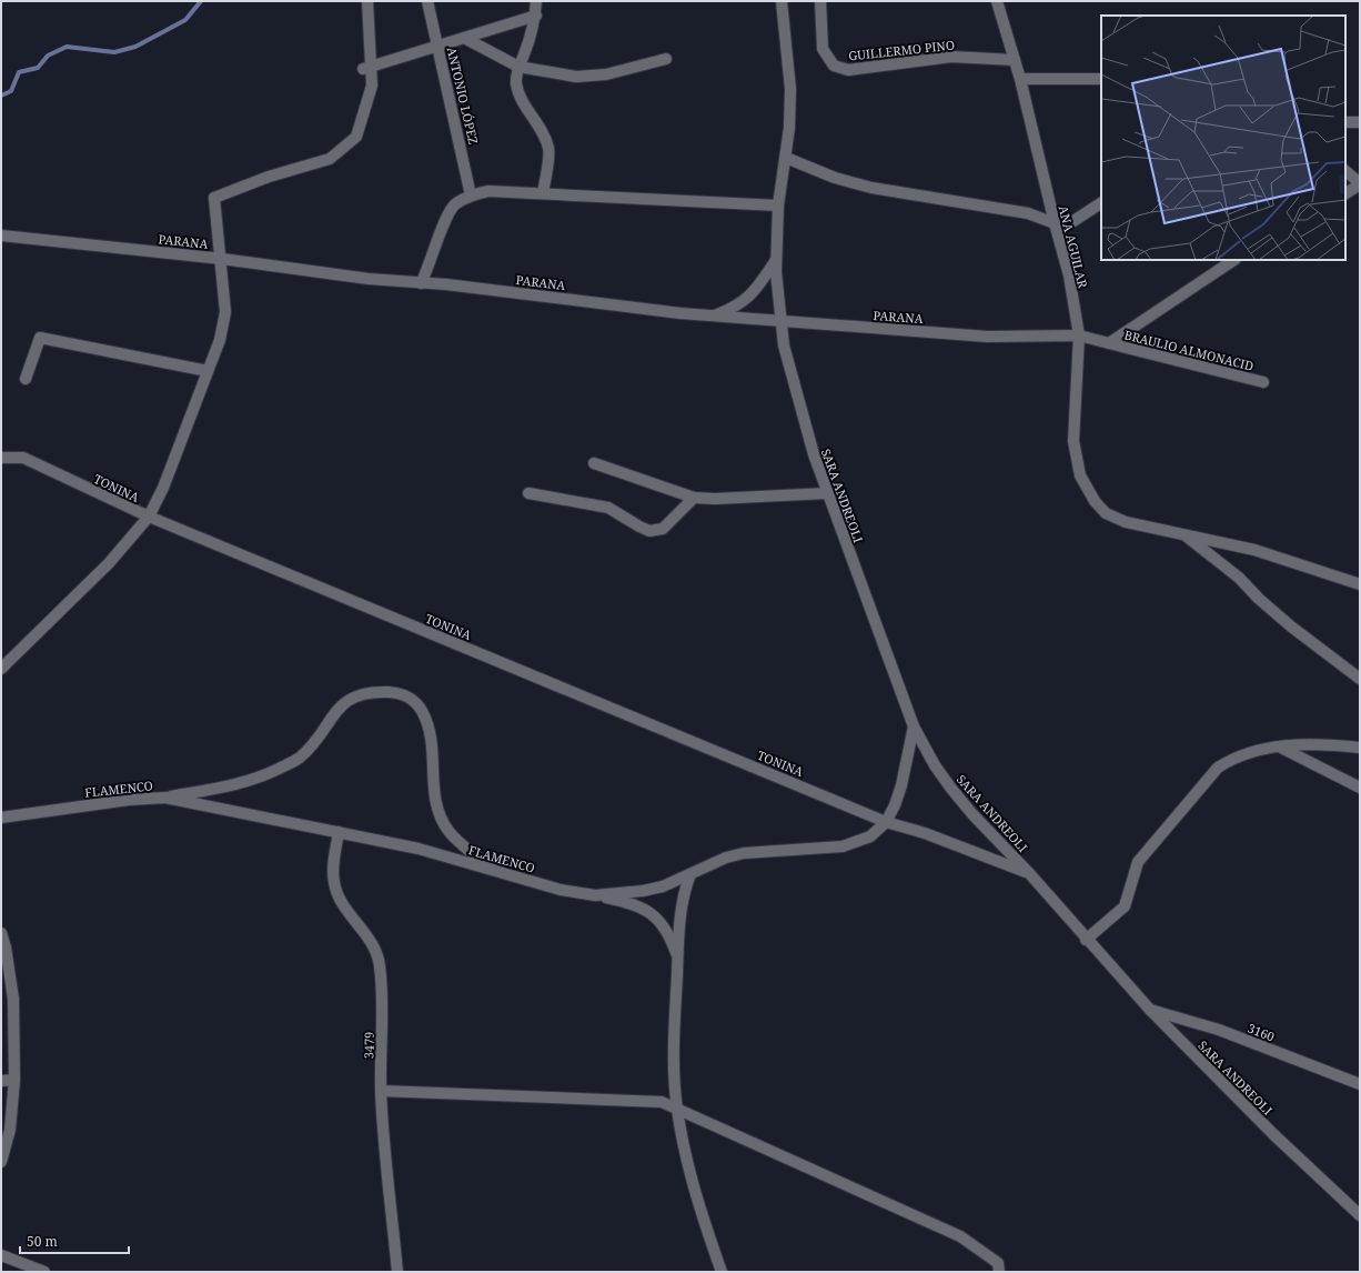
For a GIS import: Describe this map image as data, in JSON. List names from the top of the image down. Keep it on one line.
{"streets":{"street":["GUILLERMO PINO","ANTONIO LÓPEZ","PARANA","ANA AGUILAR","BRAULIO ALMONACID","TONINA","SARA ANDREOLI","FLAMENCO","3160","3479"]},"crossings":[["GUILLERMO PINO","ANA AGUILAR"],["PARANA","ANA AGUILAR"],["PARANA","BRAULIO ALMONACID"],["PARANA","SARA ANDREOLI"],["TONINA","SARA ANDREOLI"],["TONINA","FLAMENCO"],["SARA ANDREOLI","FLAMENCO"],["SARA ANDREOLI","3160"],["FLAMENCO","3479"]],"scale_bar":"50 m"}
